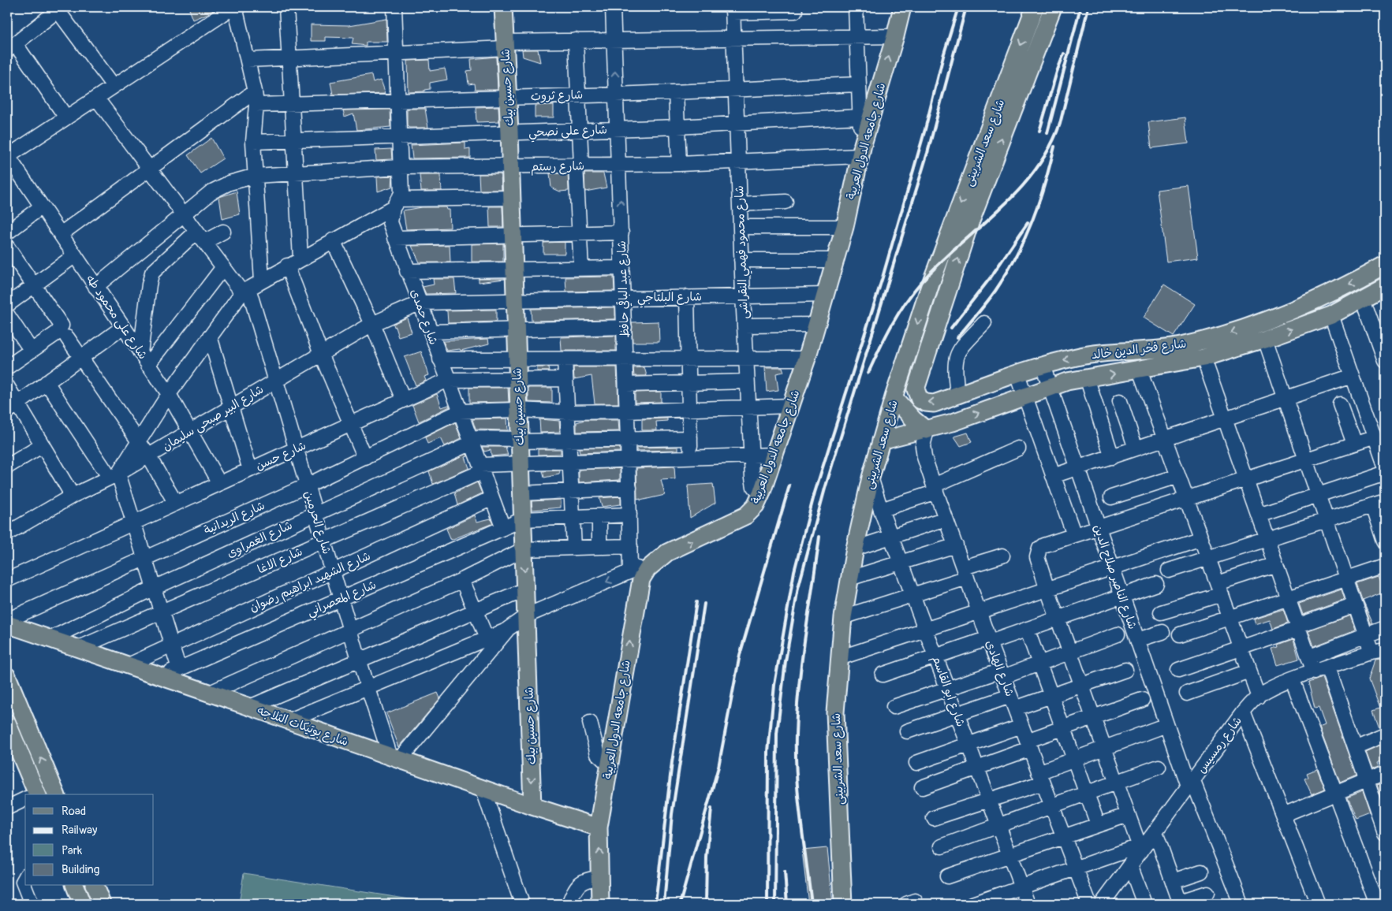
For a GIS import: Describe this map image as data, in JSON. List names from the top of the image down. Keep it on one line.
{"streets":{"main road":["شارع حسين بيك","شارع جامعه الدول العربية","شارع سعد الشربينى","شارع فخر الدين خالد","شارع بوتيكات الثلاجه"],"street":["شارع ثروت","شارع على نصحي","شارع رستم","شارع محمود فهمي النقراشى","شارع عبد الباقي حافظ","شارع البلتاجي","شارع على محمود طه","شارع حمدى","شارع البير صبحى سليمان","شارع حسن","شارع الريدانية","شارع الحرمين","شارع الغمراوى","شارع الاغا","شارع الناصر صلاح الدين","شارع الشهيد ابراهيم رضوان","شارع المعصراني","شارع الهادى","شارع ابو القاسم","شارع رمسيس"]},"crossings":[["شارع حسين بيك","شارع ثروت"],["شارع حسين بيك","شارع على نصحي"],["شارع حسين بيك","شارع رستم"],["شارع حسين بيك","شارع البلتاجي"],["شارع حسين بيك","شارع حسن"],["شارع حسين بيك","شارع المعصراني"],["شارع حسين بيك","شارع بوتيكات الثلاجه"],["شارع ثروت","شارع محمود فهمي النقراشى"],["شارع ثروت","شارع عبد الباقي حافظ"],["شارع ثروت","شارع حمدى"],["شارع على نصحي","شارع محمود فهمي النقراشى"],["شارع على نصحي","شارع عبد الباقي حافظ"],["شارع على نصحي","شارع حمدى"],["شارع جامعه الدول العربية","شارع رستم"],["شارع جامعه الدول العربية","شارع محمود فهمي النقراشى"],["شارع جامعه الدول العربية","شارع البلتاجي"],["شارع جامعه الدول العربية","شارع بوتيكات الثلاجه"],["شارع سعد الشربينى","شارع فخر الدين خالد"],["شارع سعد الشربينى","شارع ابو القاسم"],["شارع رستم","شارع محمود فهمي النقراشى"],["شارع رستم","شارع عبد الباقي حافظ"],["شارع رستم","شارع على محمود طه"],["شارع رستم","شارع حمدى"],["شارع رستم","شارع الحرمين"],["شارع محمود فهمي النقراشى","شارع البلتاجي"],["شارع عبد الباقي حافظ","شارع البلتاجي"],["شارع البلتاجي","شارع حمدى"],["شارع البلتاجي","شارع البير صبحى سليمان"],["شارع على محمود طه","شارع البير صبحى سليمان"],["شارع على محمود طه","شارع حسن"],["شارع حمدى","شارع البير صبحى سليمان"],["شارع حمدى","شارع حسن"],["شارع حمدى","شارع الريدانية"],["شارع حمدى","شارع الغمراوى"],["شارع حمدى","شارع الاغا"],["شارع حمدى","شارع الشهيد ابراهيم رضوان"],["شارع حمدى","شارع المعصراني"],["شارع فخر الدين خالد","شارع الناصر صلاح الدين"],["شارع فخر الدين خالد","شارع الهادى"],["شارع البير صبحى سليمان","شارع الحرمين"],["شارع حسن","شارع الحرمين"],["شارع الريدانية","شارع الحرمين"],["شارع الحرمين","شارع الغمراوى"],["شارع الحرمين","شارع الاغا"],["شارع الحرمين","شارع الشهيد ابراهيم رضوان"],["شارع الحرمين","شارع المعصراني"],["شارع الحرمين","شارع بوتيكات الثلاجه"],["شارع الغمراوى","شارع بوتيكات الثلاجه"],["شارع الاغا","شارع بوتيكات الثلاجه"],["شارع الناصر صلاح الدين","شارع رمسيس"],["شارع الشهيد ابراهيم رضوان","شارع بوتيكات الثلاجه"],["شارع المعصراني","شارع بوتيكات الثلاجه"]],"one_way":["شارع جامعه الدول العربية"],"legend":["Road","Railway","Park","Building"]}
